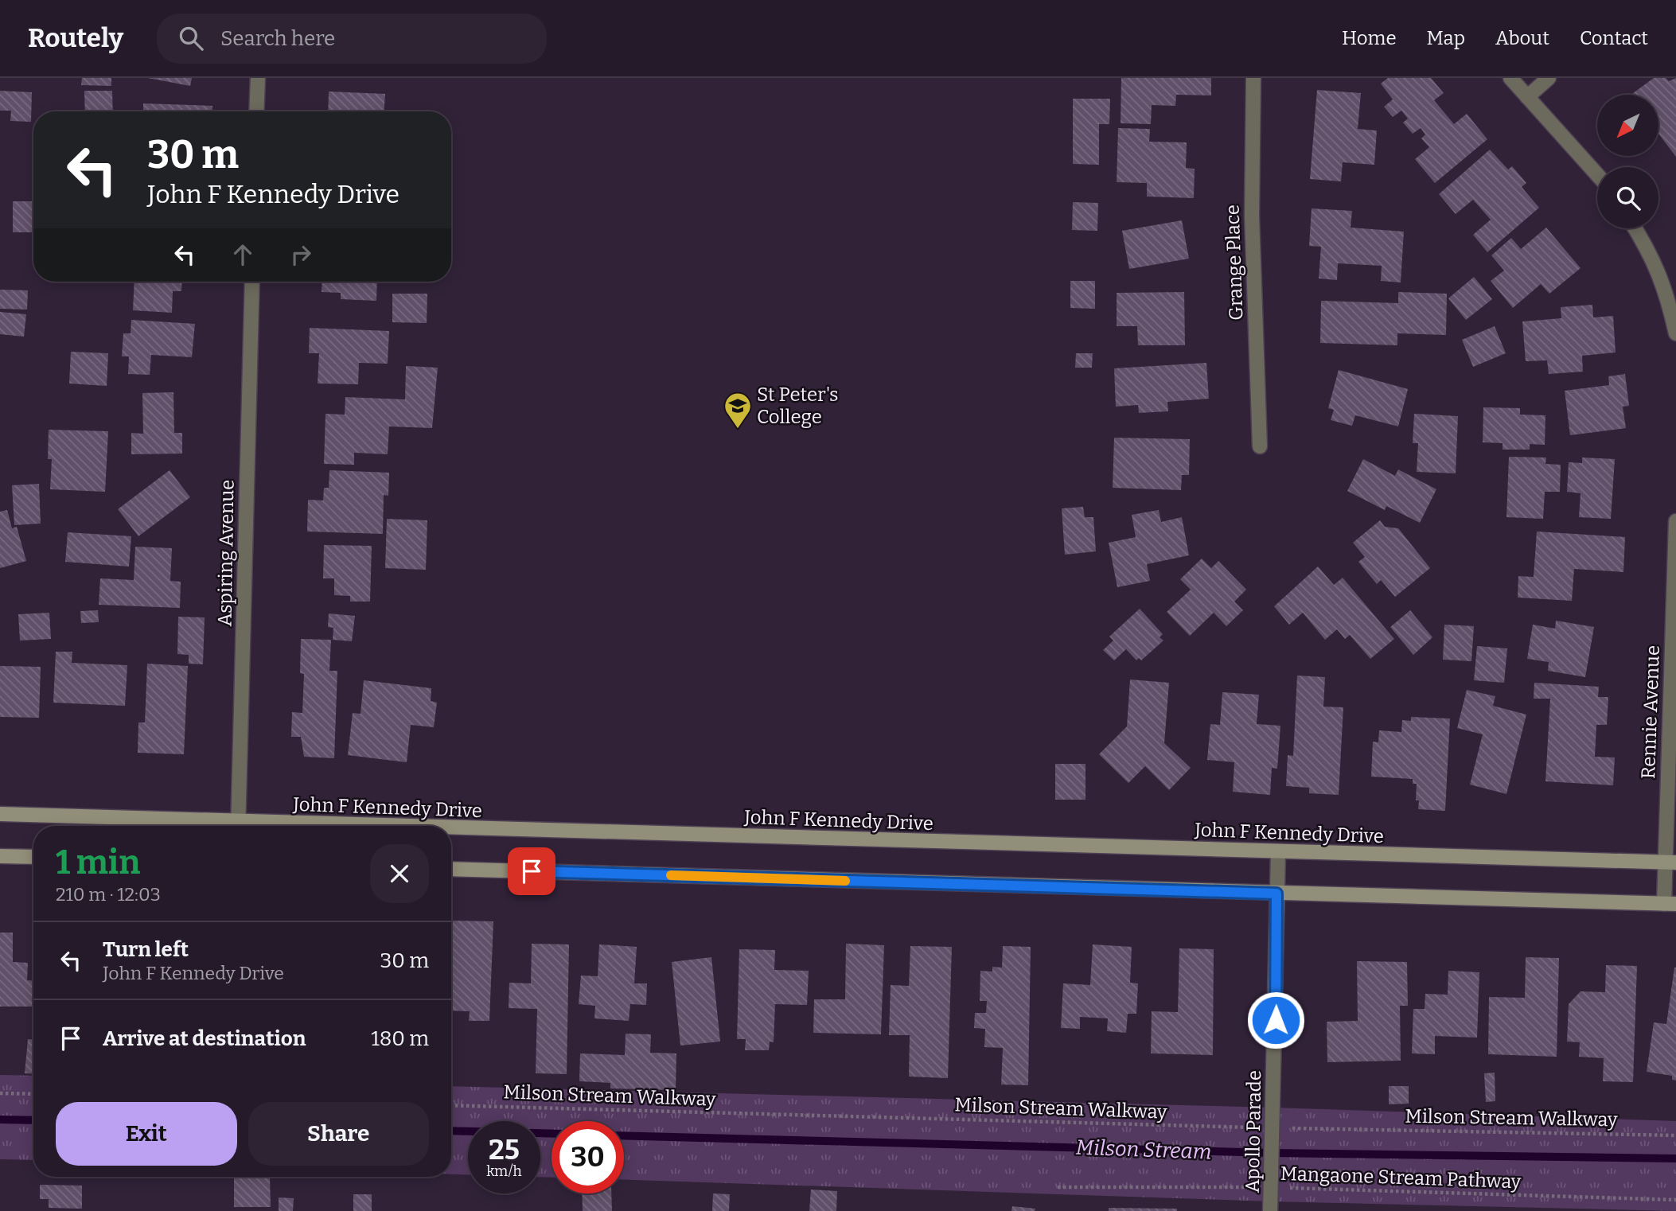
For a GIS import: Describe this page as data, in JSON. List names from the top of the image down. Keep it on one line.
{"streets":{"main road":["John F Kennedy Drive"],"street":["Grange Place","Aspiring Avenue","Rennie Avenue","Apollo Parade"],"path":["Milson Stream Walkway","Mangaone Stream Pathway"]},"crossings":[["Rennie Avenue","John F Kennedy Drive"],["John F Kennedy Drive","Apollo Parade"],["Milson Stream Walkway","Apollo Parade"],["Apollo Parade","Mangaone Stream Pathway"]],"water":["Milson Stream"],"places":{"school or university":["St Peter's College"]},"north":"bottom left","page":{"header":"Routely","search":"Search here","nav":["Home","Map","About","Contact"],"turn":["30 m","John F Kennedy Drive"],"heading":["1 min","210 m · 12:03"],"list":[{"name":"Turn left","note":"John F Kennedy Drive","value":"30 m"},{"name":"Arrive at destination","value":"180 m"}],"buttons":["Exit","Share"],"speed":"25 km/h","limit":"30"}}
